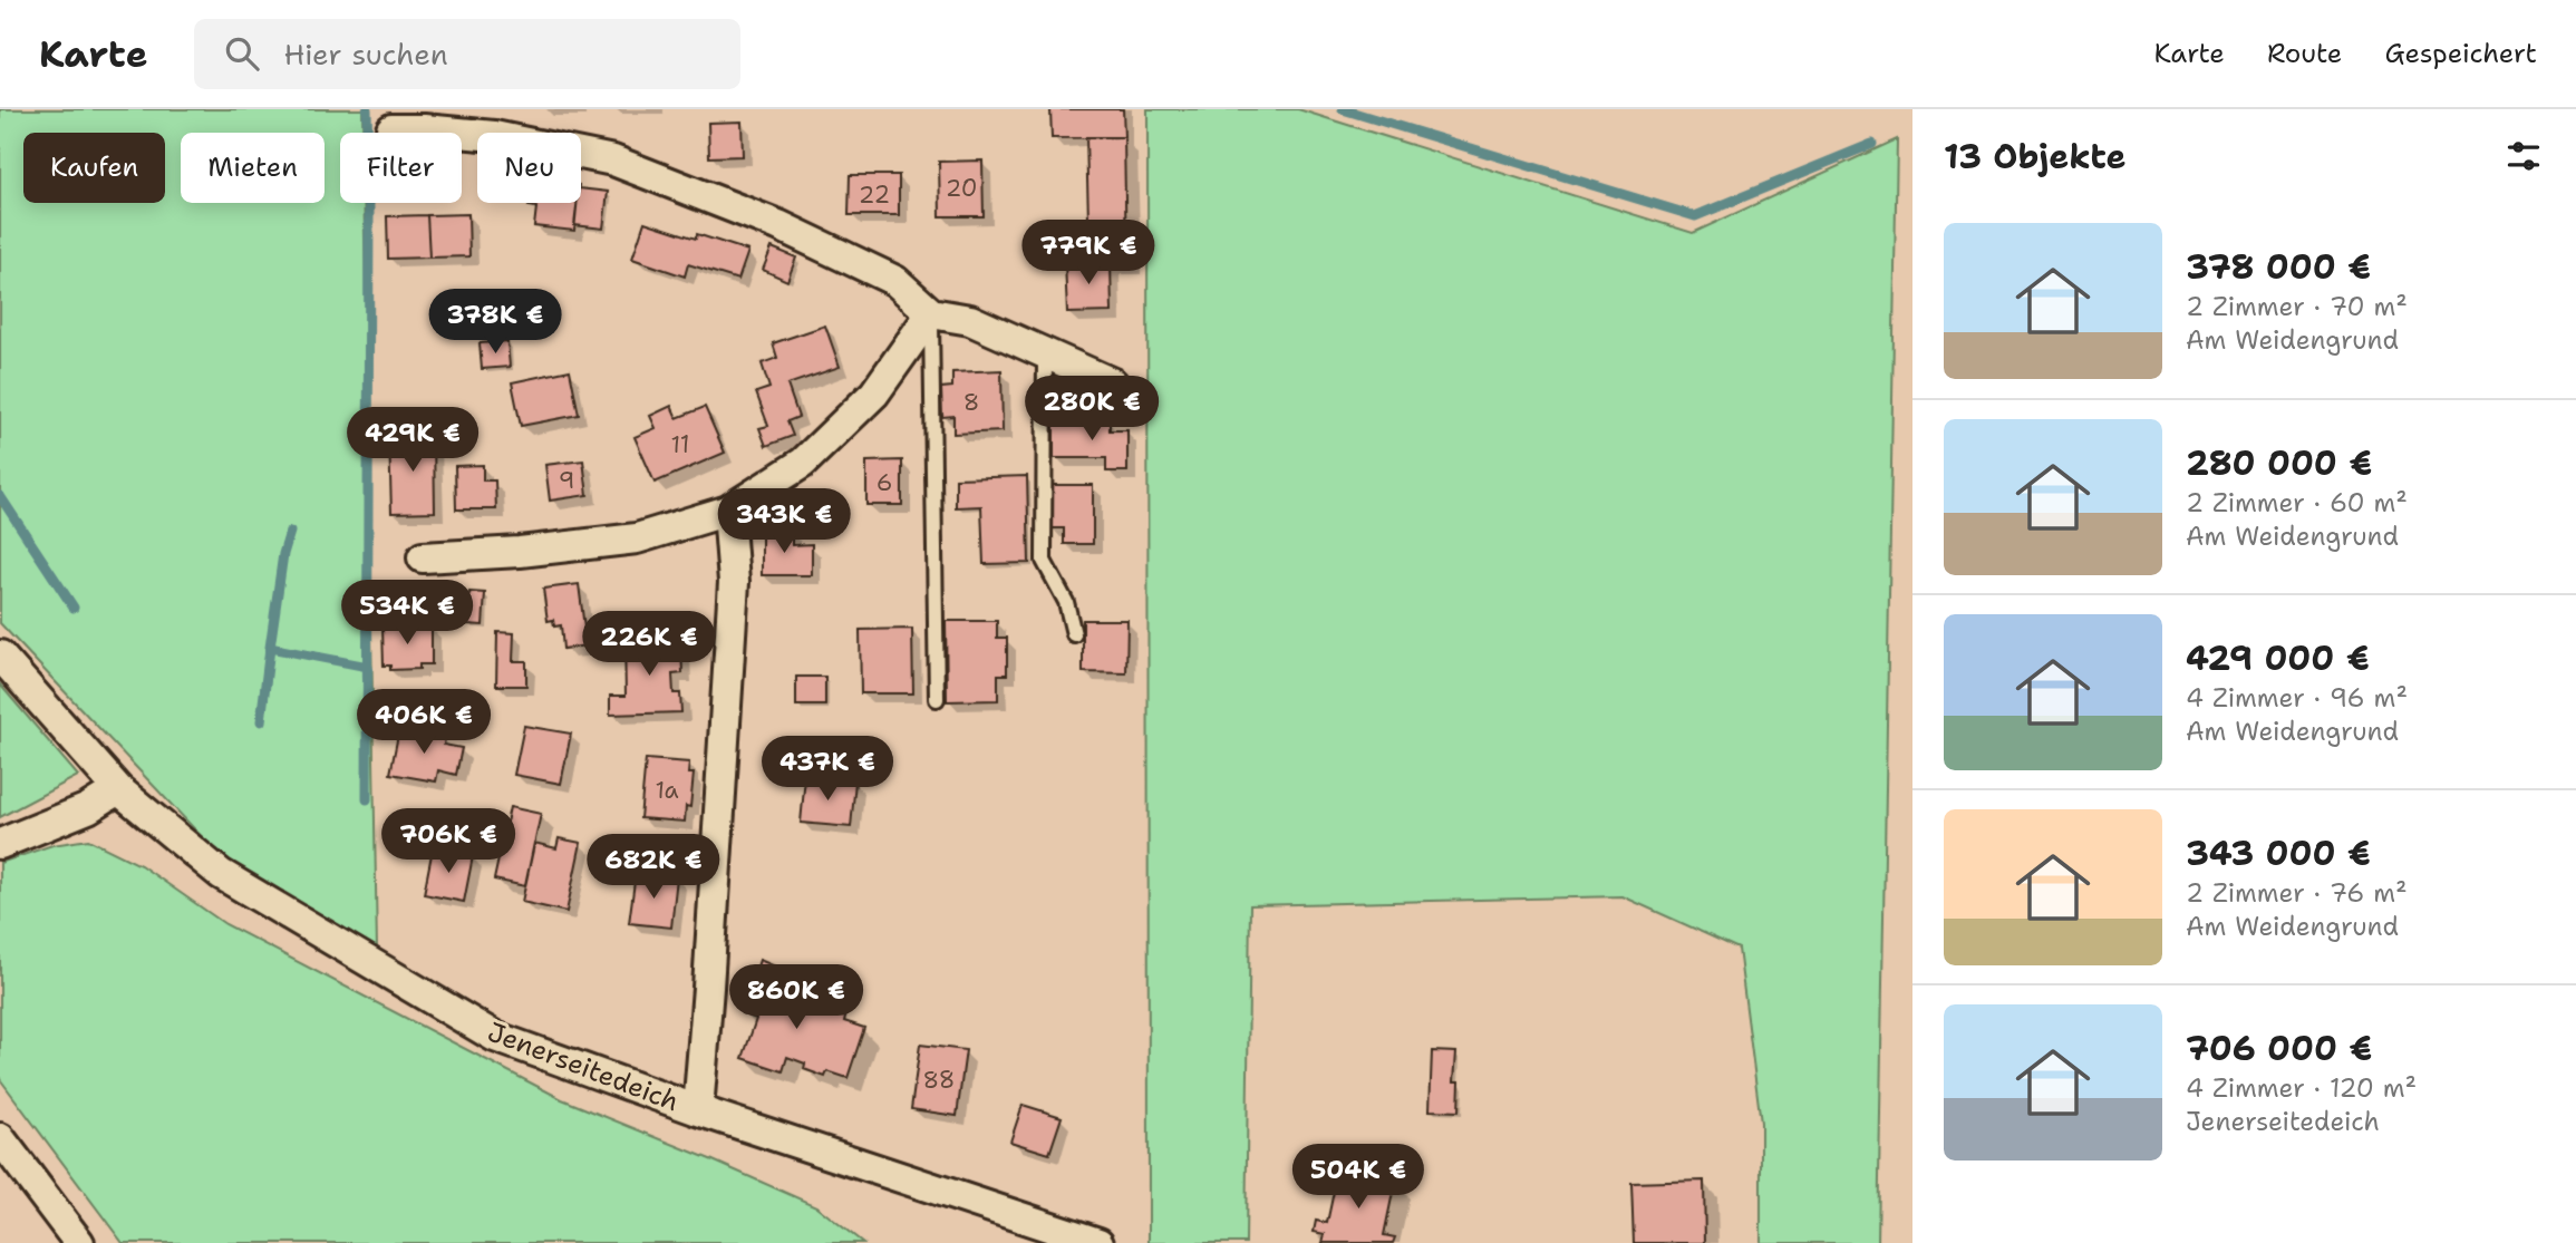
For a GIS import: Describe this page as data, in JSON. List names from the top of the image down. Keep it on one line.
{"streets":{"street":["Jenerseitedeich"]},"house_numbers":["20","22","8","11","9","6","1a","88"],"page":{"header":"Karte","search":"Hier suchen","nav":["Karte","Route","Gespeichert"],"heading":"13 Objekte","chip":["Kaufen","Mieten","Filter","Neu"],"list":[{"name":"378 000 €","note":"2 Zimmer · 70 m² · Am Weidengrund"},{"name":"280 000 €","note":"2 Zimmer · 60 m² · Am Weidengrund"},{"name":"429 000 €","note":"4 Zimmer · 96 m² · Am Weidengrund"},{"name":"343 000 €","note":"2 Zimmer · 76 m² · Am Weidengrund"},{"name":"706 000 €","note":"4 Zimmer · 120 m² · Jenerseitedeich"}],"price":["779K €","378K €","280K €","429K €","343K €","534K €","226K €","406K €","437K €","706K €","682K €","860K €","504K €"]}}
